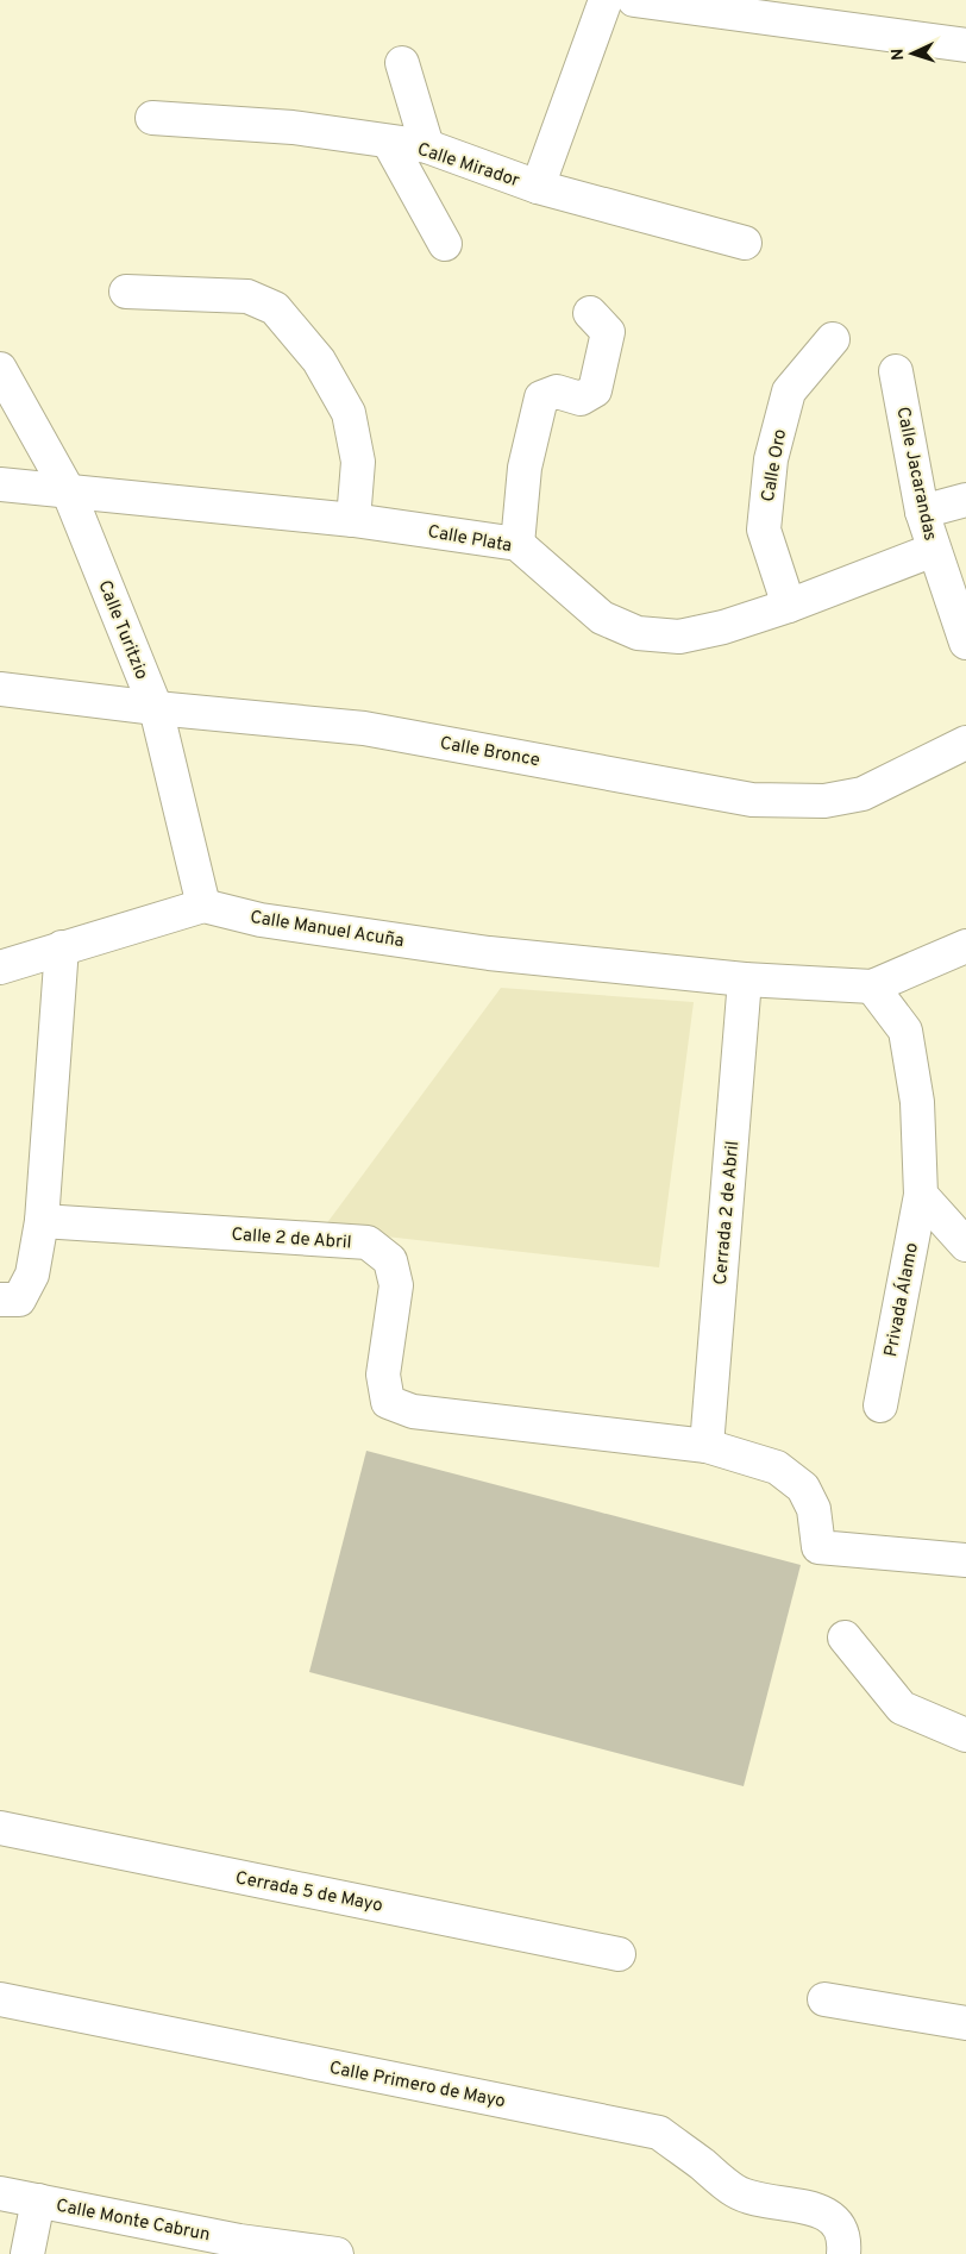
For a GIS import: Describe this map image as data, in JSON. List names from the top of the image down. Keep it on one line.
{"streets":{"street":["Calle Mirador","Calle Oro","Calle Jacarandas","Calle Plata","Calle Turitzio","Calle Bronce","Calle Manuel Acuña","Cerrada 2 de Abril","Calle 2 de Abril","Privada Álamo","Cerrada 5 de Mayo","Calle Primero de Mayo","Calle Monte Cabrun"]},"crossings":[["Calle Oro","Calle Plata"],["Calle Jacarandas","Calle Plata"],["Calle Plata","Calle Turitzio"],["Calle Turitzio","Calle Bronce"],["Calle Turitzio","Calle Manuel Acuña"],["Calle Manuel Acuña","Cerrada 2 de Abril"],["Calle Manuel Acuña","Privada Álamo"],["Cerrada 2 de Abril","Calle 2 de Abril"]],"north":"left"}
